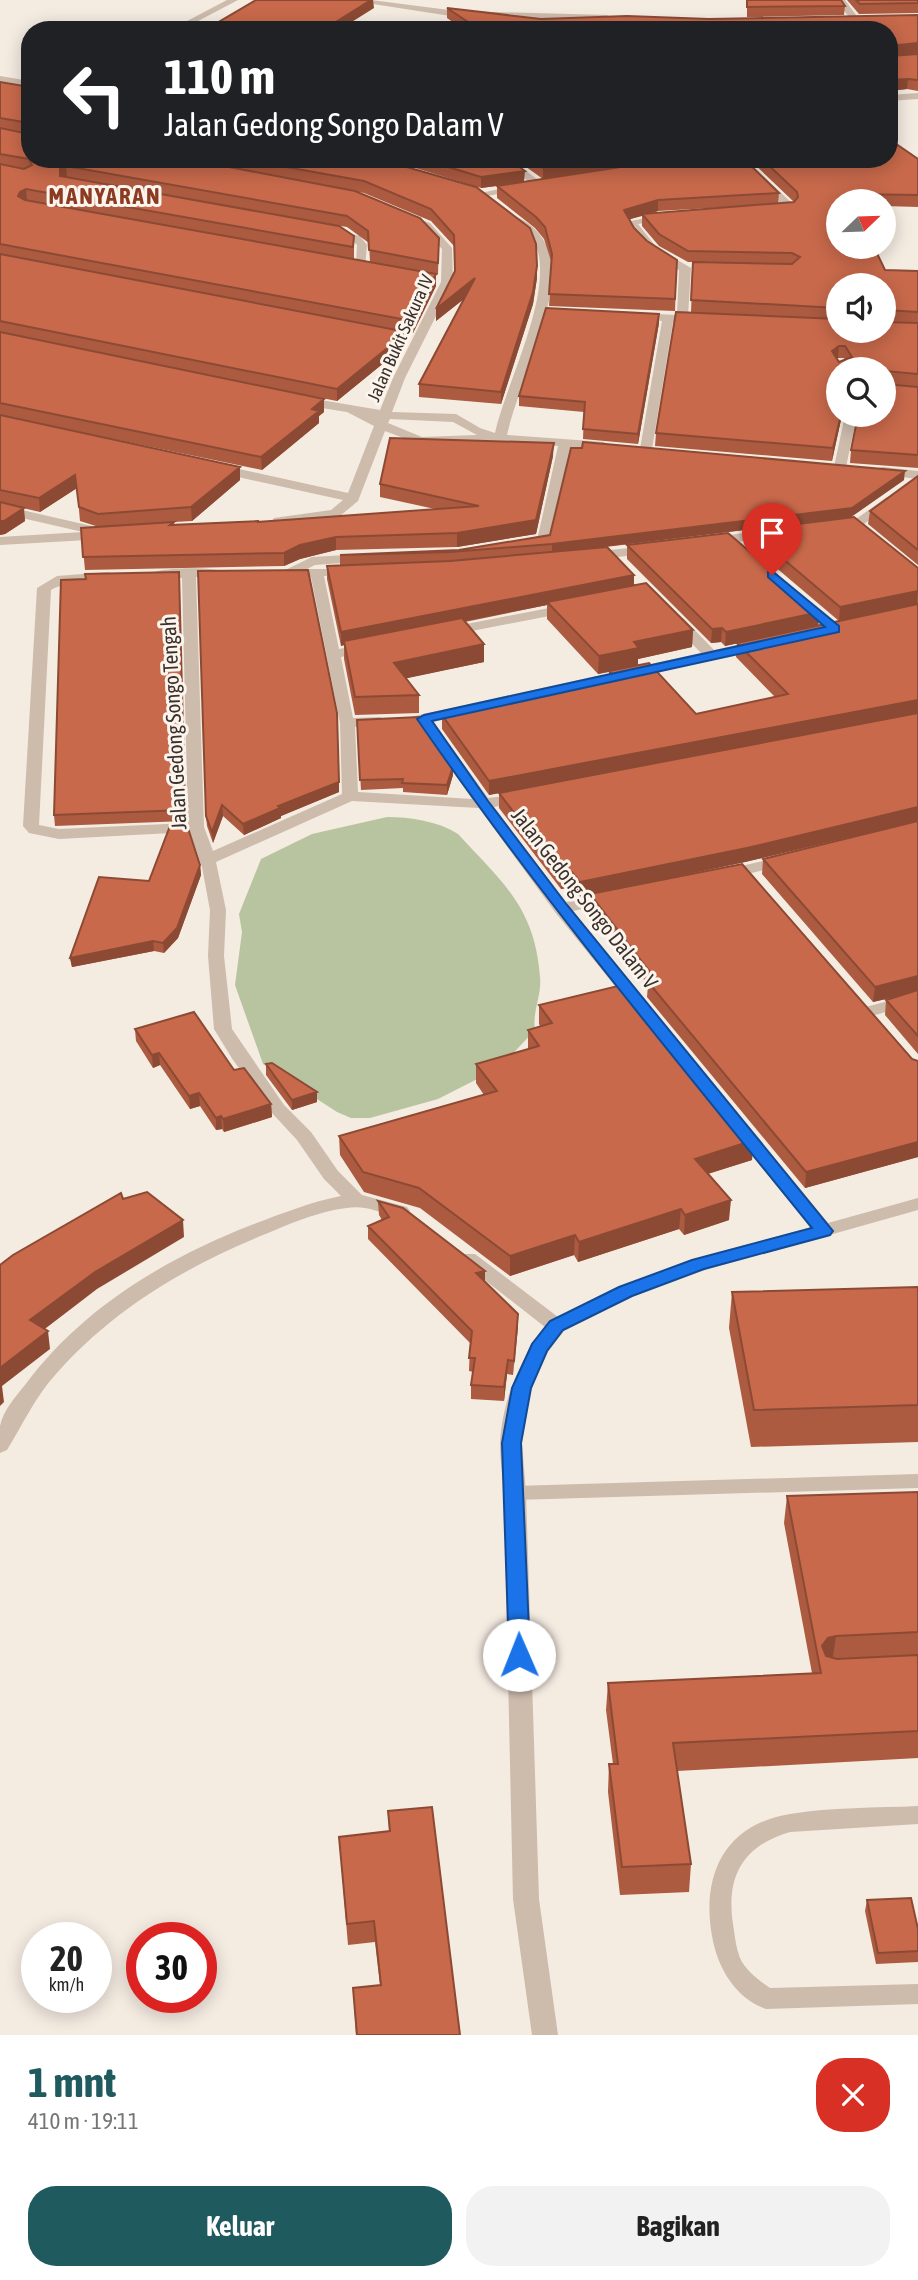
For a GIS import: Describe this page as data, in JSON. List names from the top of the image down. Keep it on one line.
{"streets":{"street":["Jalan Bukit Sakura IV","Jalan Gedong Songo Tengah","Jalan Gedong Songo Dalam V"]},"districts":["MANYARAN"],"north":"top right","page":{"turn":["110 m","Jalan Gedong Songo Dalam V"],"speed":"20 km/h","limit":"30","heading":["1 mnt","410 m · 19:11"],"buttons":["Keluar","Bagikan"]}}
